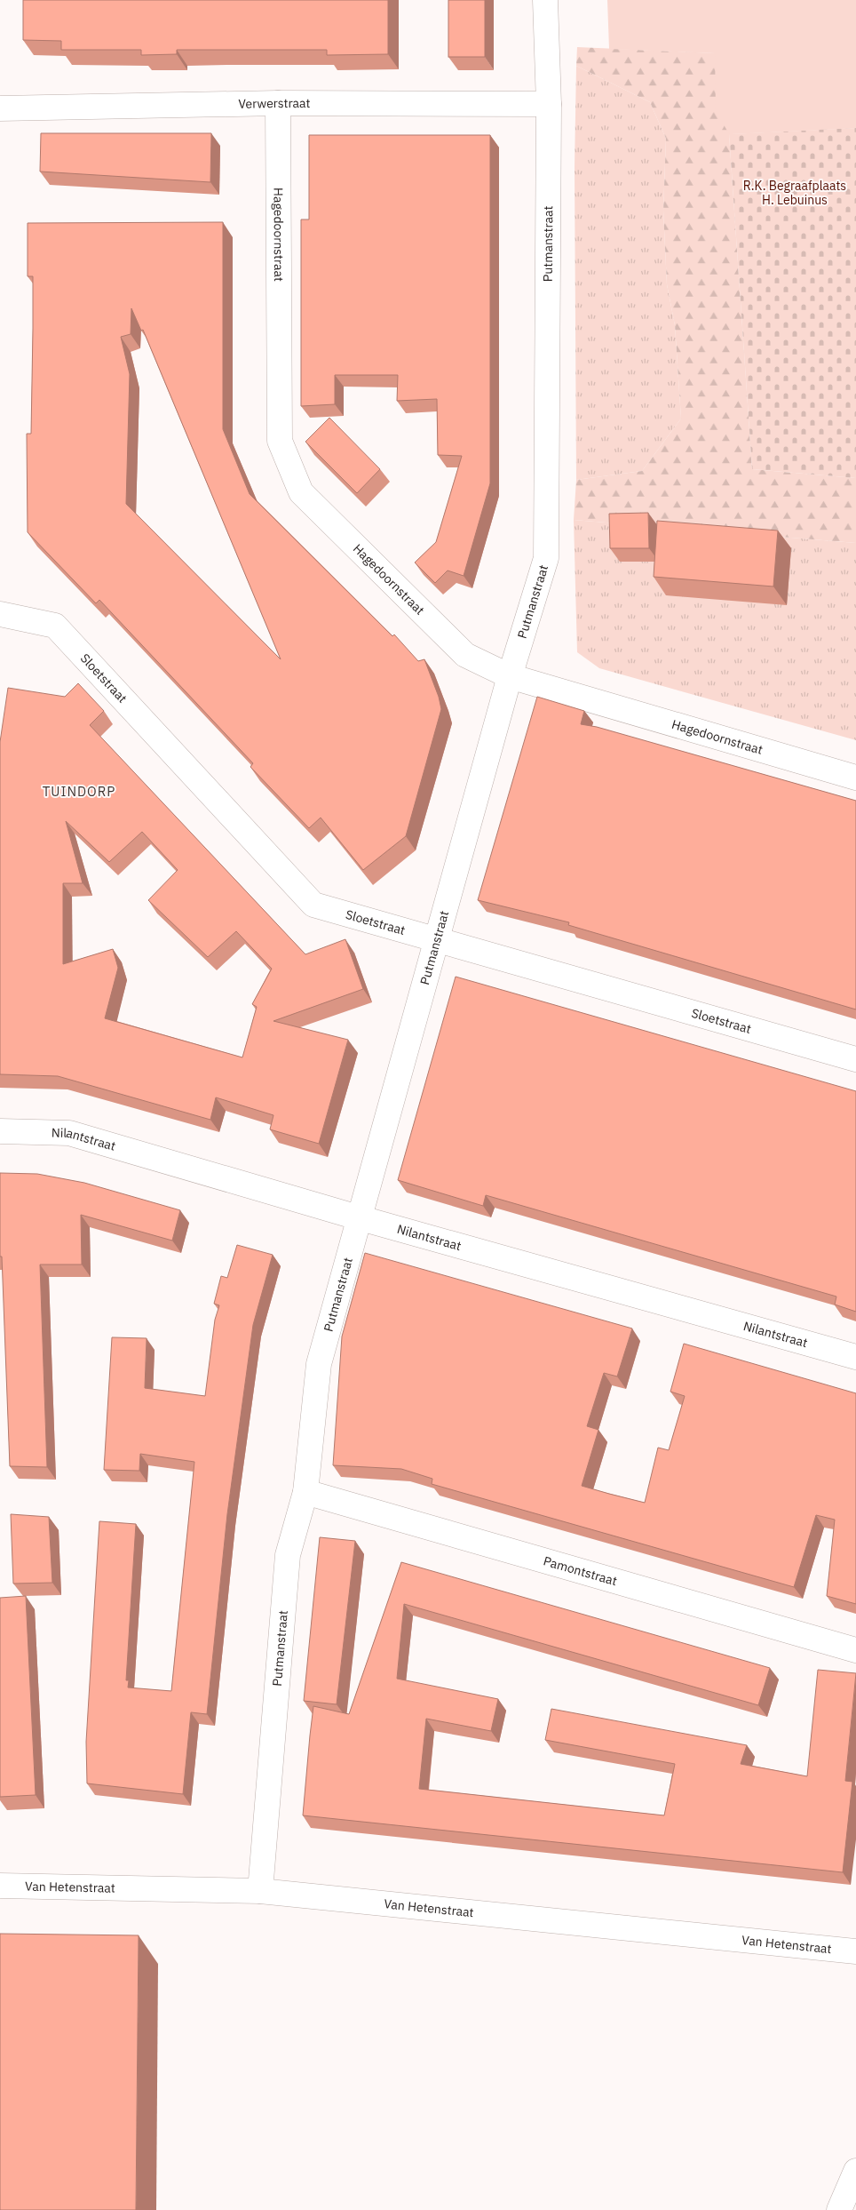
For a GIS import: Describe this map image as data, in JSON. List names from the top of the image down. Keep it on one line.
{"streets":{"street":["Verwerstraat","Hagedoornstraat","Putmanstraat","Sloetstraat","Nilantstraat","Pamontstraat","Van Hetenstraat"]},"crossings":[["Verwerstraat","Hagedoornstraat"],["Verwerstraat","Putmanstraat"],["Hagedoornstraat","Putmanstraat"],["Putmanstraat","Sloetstraat"],["Putmanstraat","Nilantstraat"],["Putmanstraat","Pamontstraat"],["Putmanstraat","Van Hetenstraat"]],"districts":["TUINDORP"],"parks":["R.K. Begraafplaats H. Lebuinus"]}
